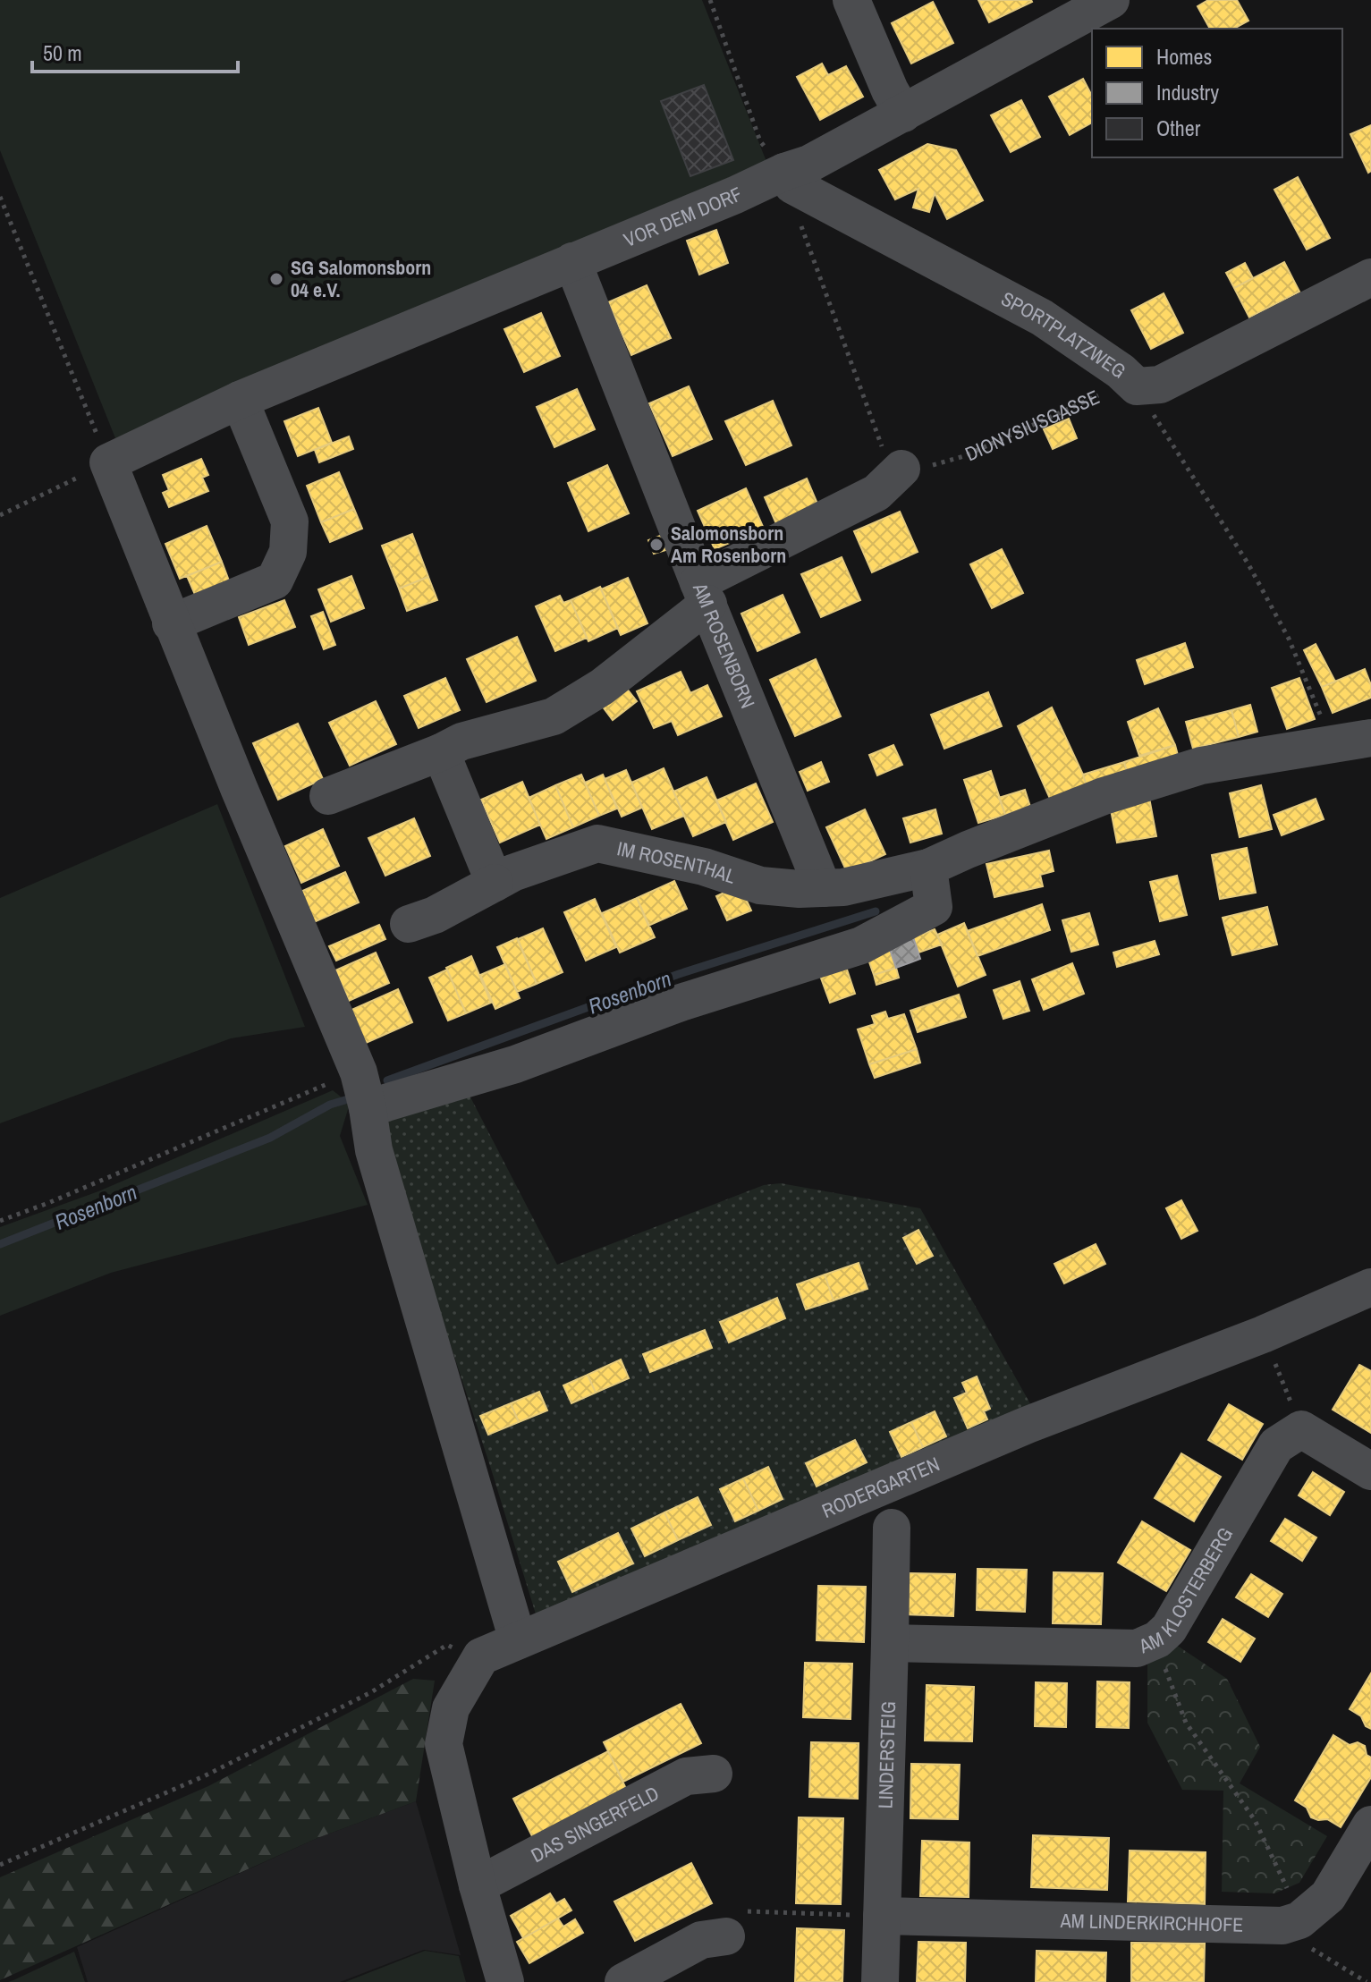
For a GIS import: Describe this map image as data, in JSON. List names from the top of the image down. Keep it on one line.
{"streets":{"street":["VOR DEM DORF","SPORTPLATZWEG","AM ROSENBORN","IM ROSENTHAL","RODERGARTEN","AM KLOSTERBERG","LINDERSTEIG","DAS SINGERFELD","AM LINDERKIRCHHOFE"],"path":["DIONYSIUSGASSE"]},"crossings":[["VOR DEM DORF","SPORTPLATZWEG"],["VOR DEM DORF","AM ROSENBORN"],["SPORTPLATZWEG","DIONYSIUSGASSE"],["AM ROSENBORN","IM ROSENTHAL"],["AM KLOSTERBERG","LINDERSTEIG"],["LINDERSTEIG","AM LINDERKIRCHHOFE"]],"water":["Rosenborn"],"places":["SG Salomonsborn 04 e.V.","Salomonsborn Am Rosenborn"],"legend":["Homes","Industry","Other"],"scale_bar":"50 m"}
